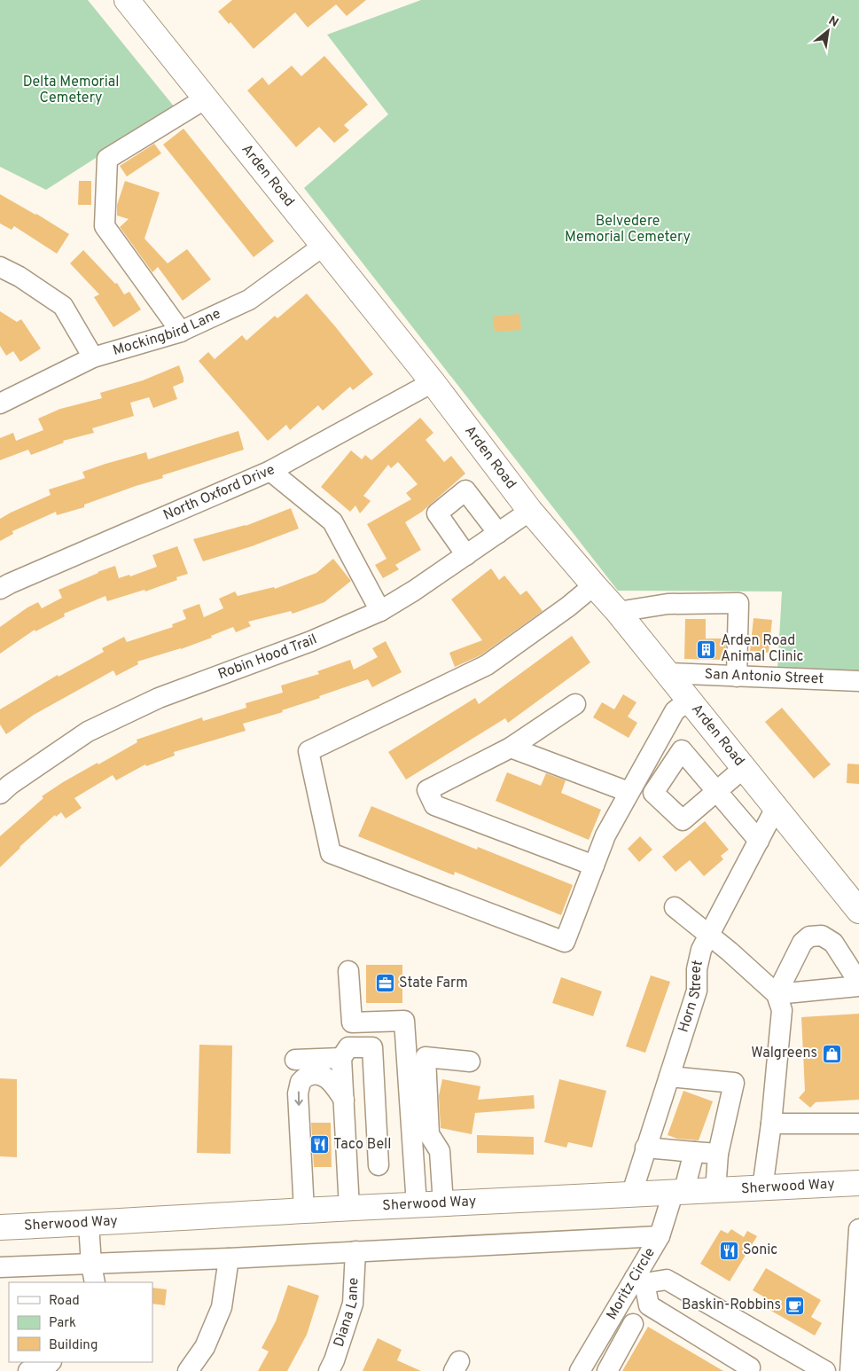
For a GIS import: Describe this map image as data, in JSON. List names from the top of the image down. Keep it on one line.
{"streets":{"main road":["Arden Road","Sherwood Way"],"street":["Mockingbird Lane","North Oxford Drive","Robin Hood Trail","San Antonio Street","Horn Street","Moritz Circle","Diana Lane"]},"crossings":[["Arden Road","Mockingbird Lane"],["Arden Road","North Oxford Drive"],["Arden Road","Robin Hood Trail"],["Arden Road","San Antonio Street"],["Arden Road","Horn Street"],["Horn Street","Sherwood Way"],["Sherwood Way","Moritz Circle"]],"parks":["Delta Memorial Cemetery","Belvedere Memorial Cemetery"],"places":{"building":["Arden Road Animal Clinic"],"office":["State Farm"],"shop":["Walgreens"],"restaurant":["Taco Bell","Sonic"],"cafe":["Baskin-Robbins"]},"legend":["Road","Park","Building"],"north":"top right"}
